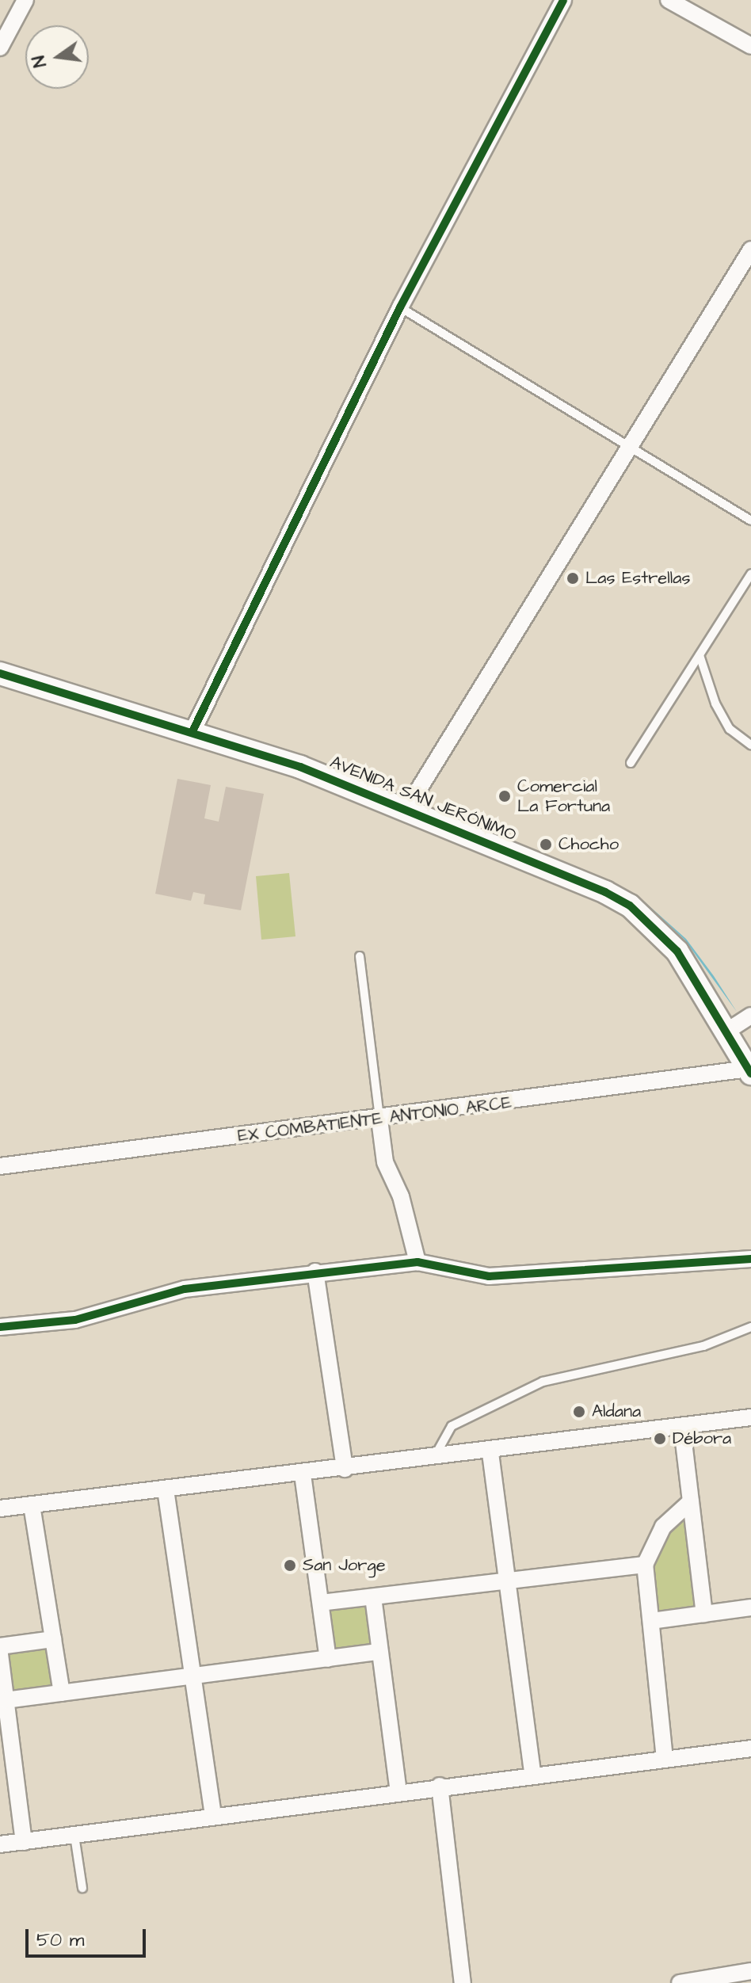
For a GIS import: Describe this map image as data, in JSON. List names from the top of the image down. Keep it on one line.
{"streets":{"street":["AVENIDA SAN JERÓNIMO","EX COMBATIENTE ANTONIO ARCE"]},"crossings":[["AVENIDA SAN JERÓNIMO","EX COMBATIENTE ANTONIO ARCE"]],"places":["Las Estrellas","Comercial La Fortuna","Chocho","Aldana","Débora","San Jorge"],"scale_bar":"50 m","north":"left"}
